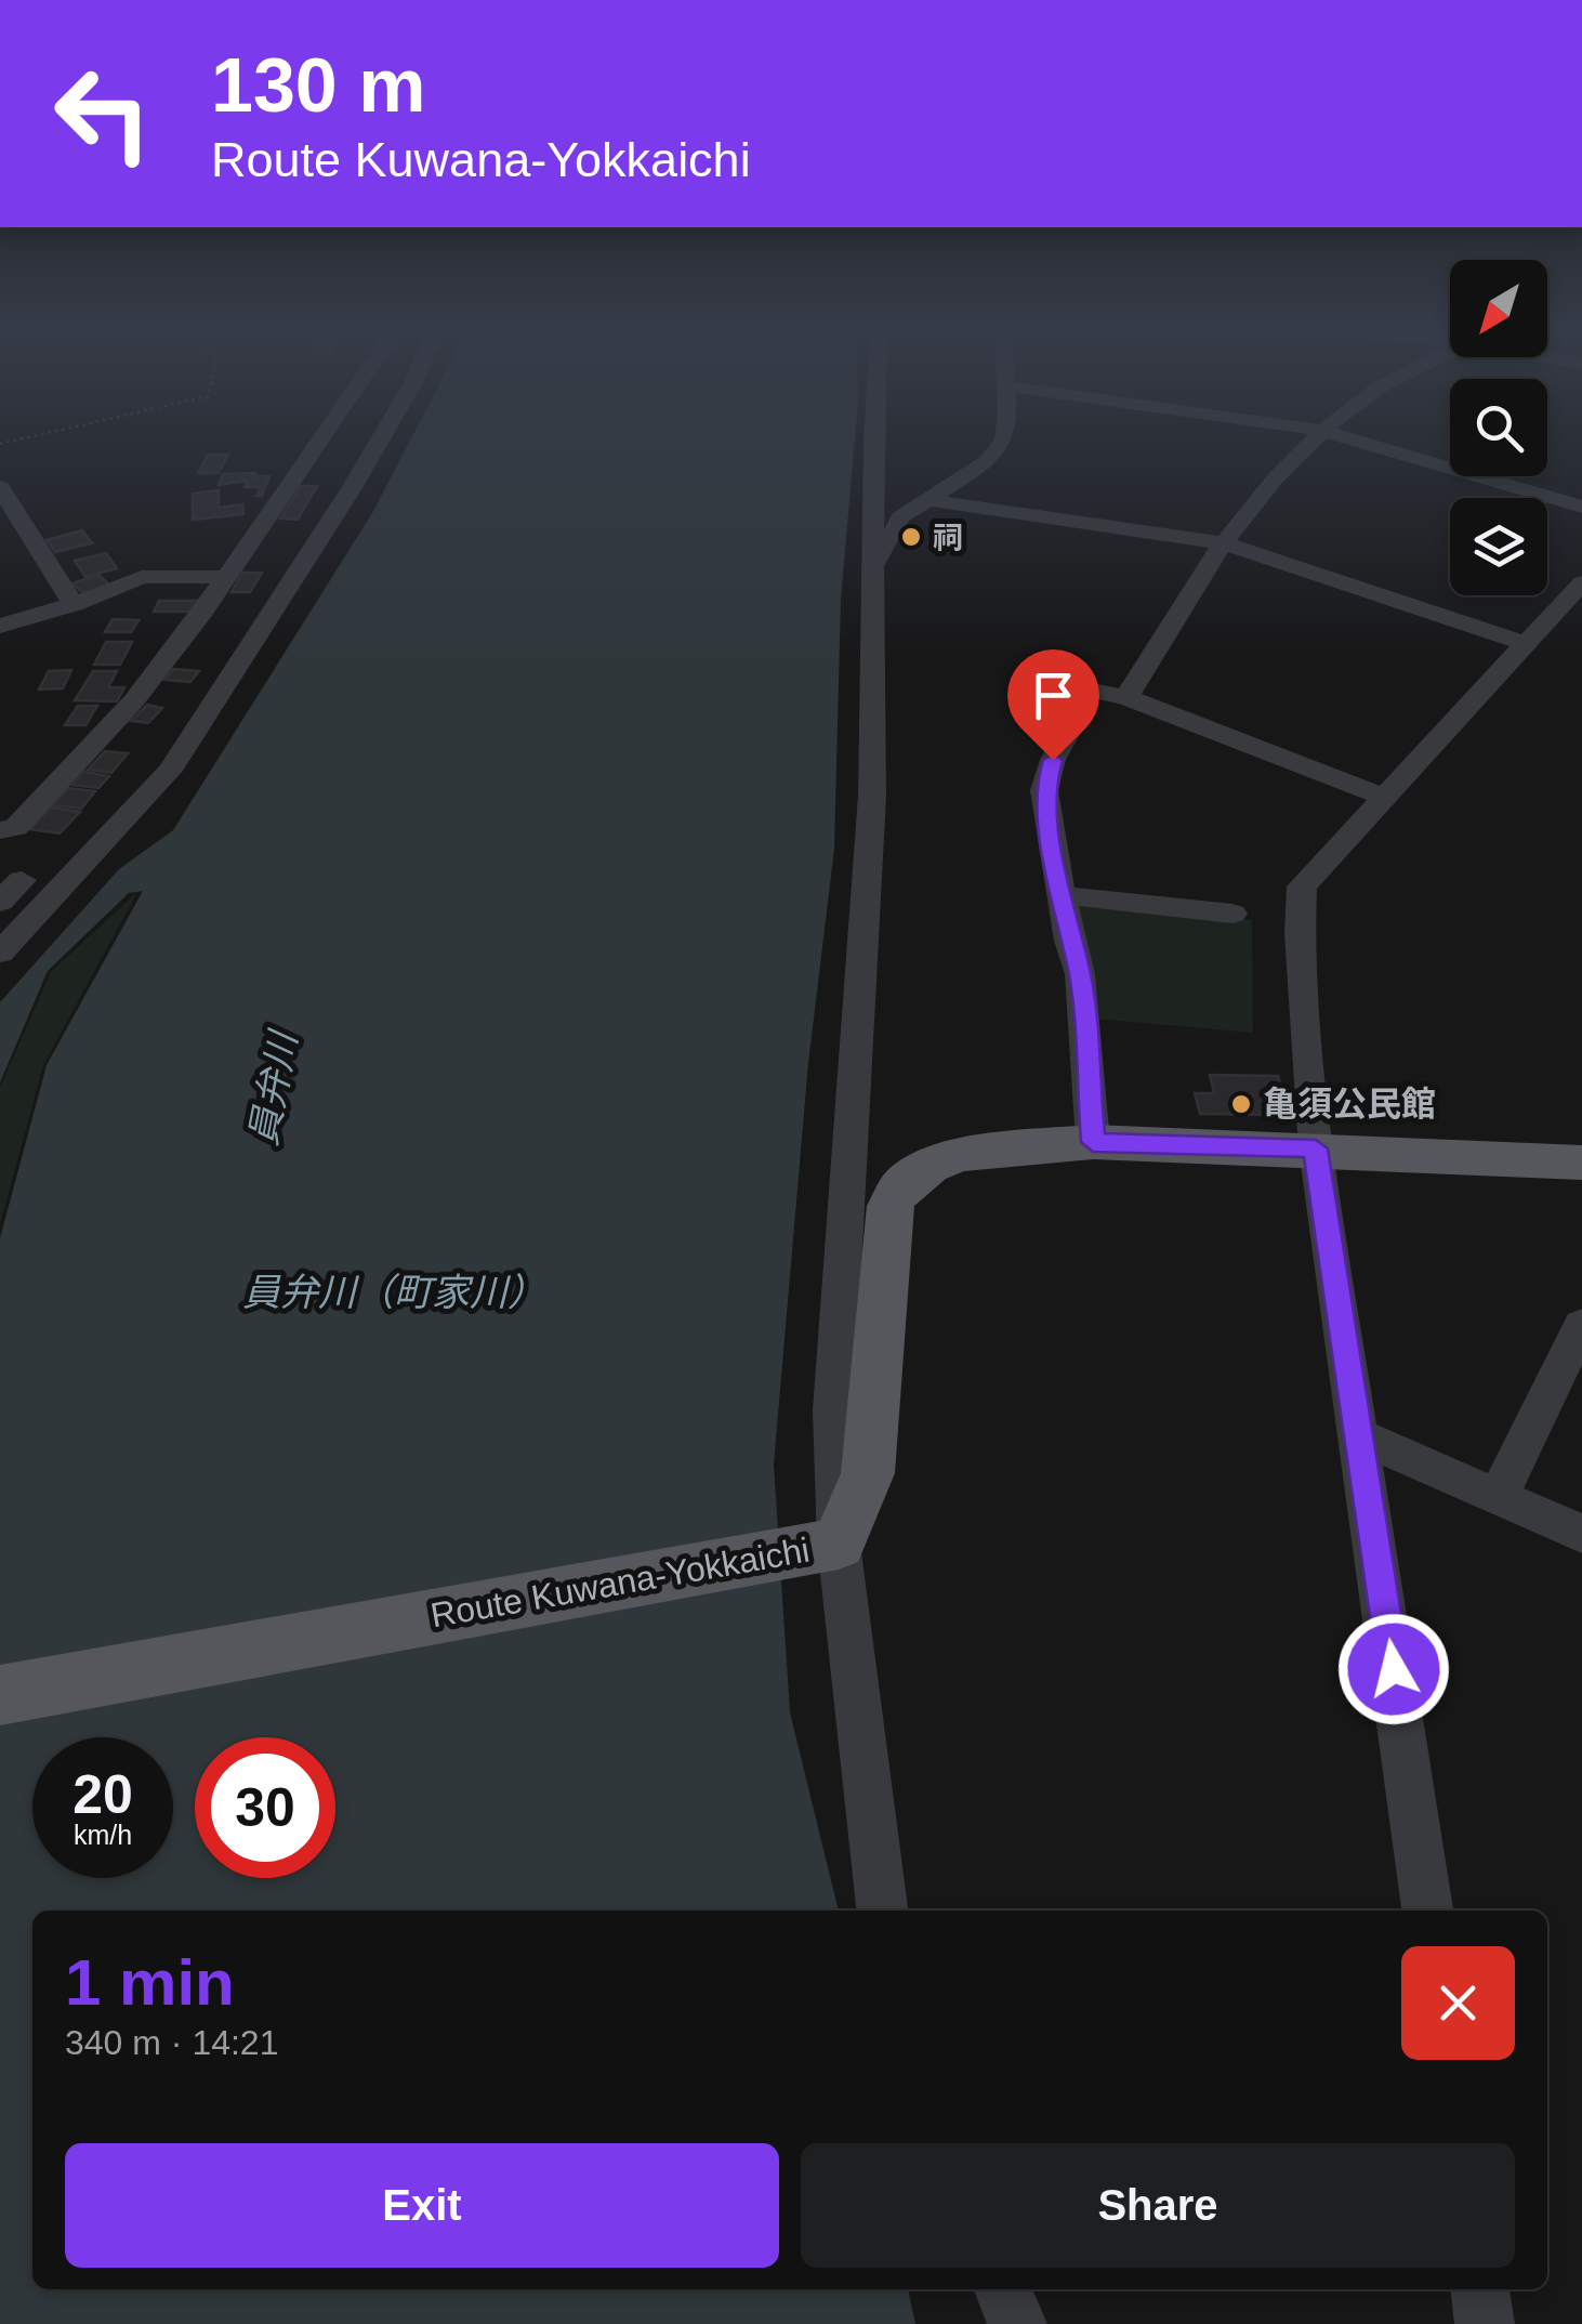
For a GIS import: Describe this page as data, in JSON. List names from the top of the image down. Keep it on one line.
{"streets":{"main road":["Route Kuwana-Yokkaichi"]},"water":["員弁川","員弁川（町家川）"],"places":["祠","亀須公民館"],"north":"bottom left","page":{"turn":["130 m","Route Kuwana-Yokkaichi"],"speed":"20 km/h","limit":"30","heading":["1 min","340 m · 14:21"],"buttons":["Exit","Share"]}}
